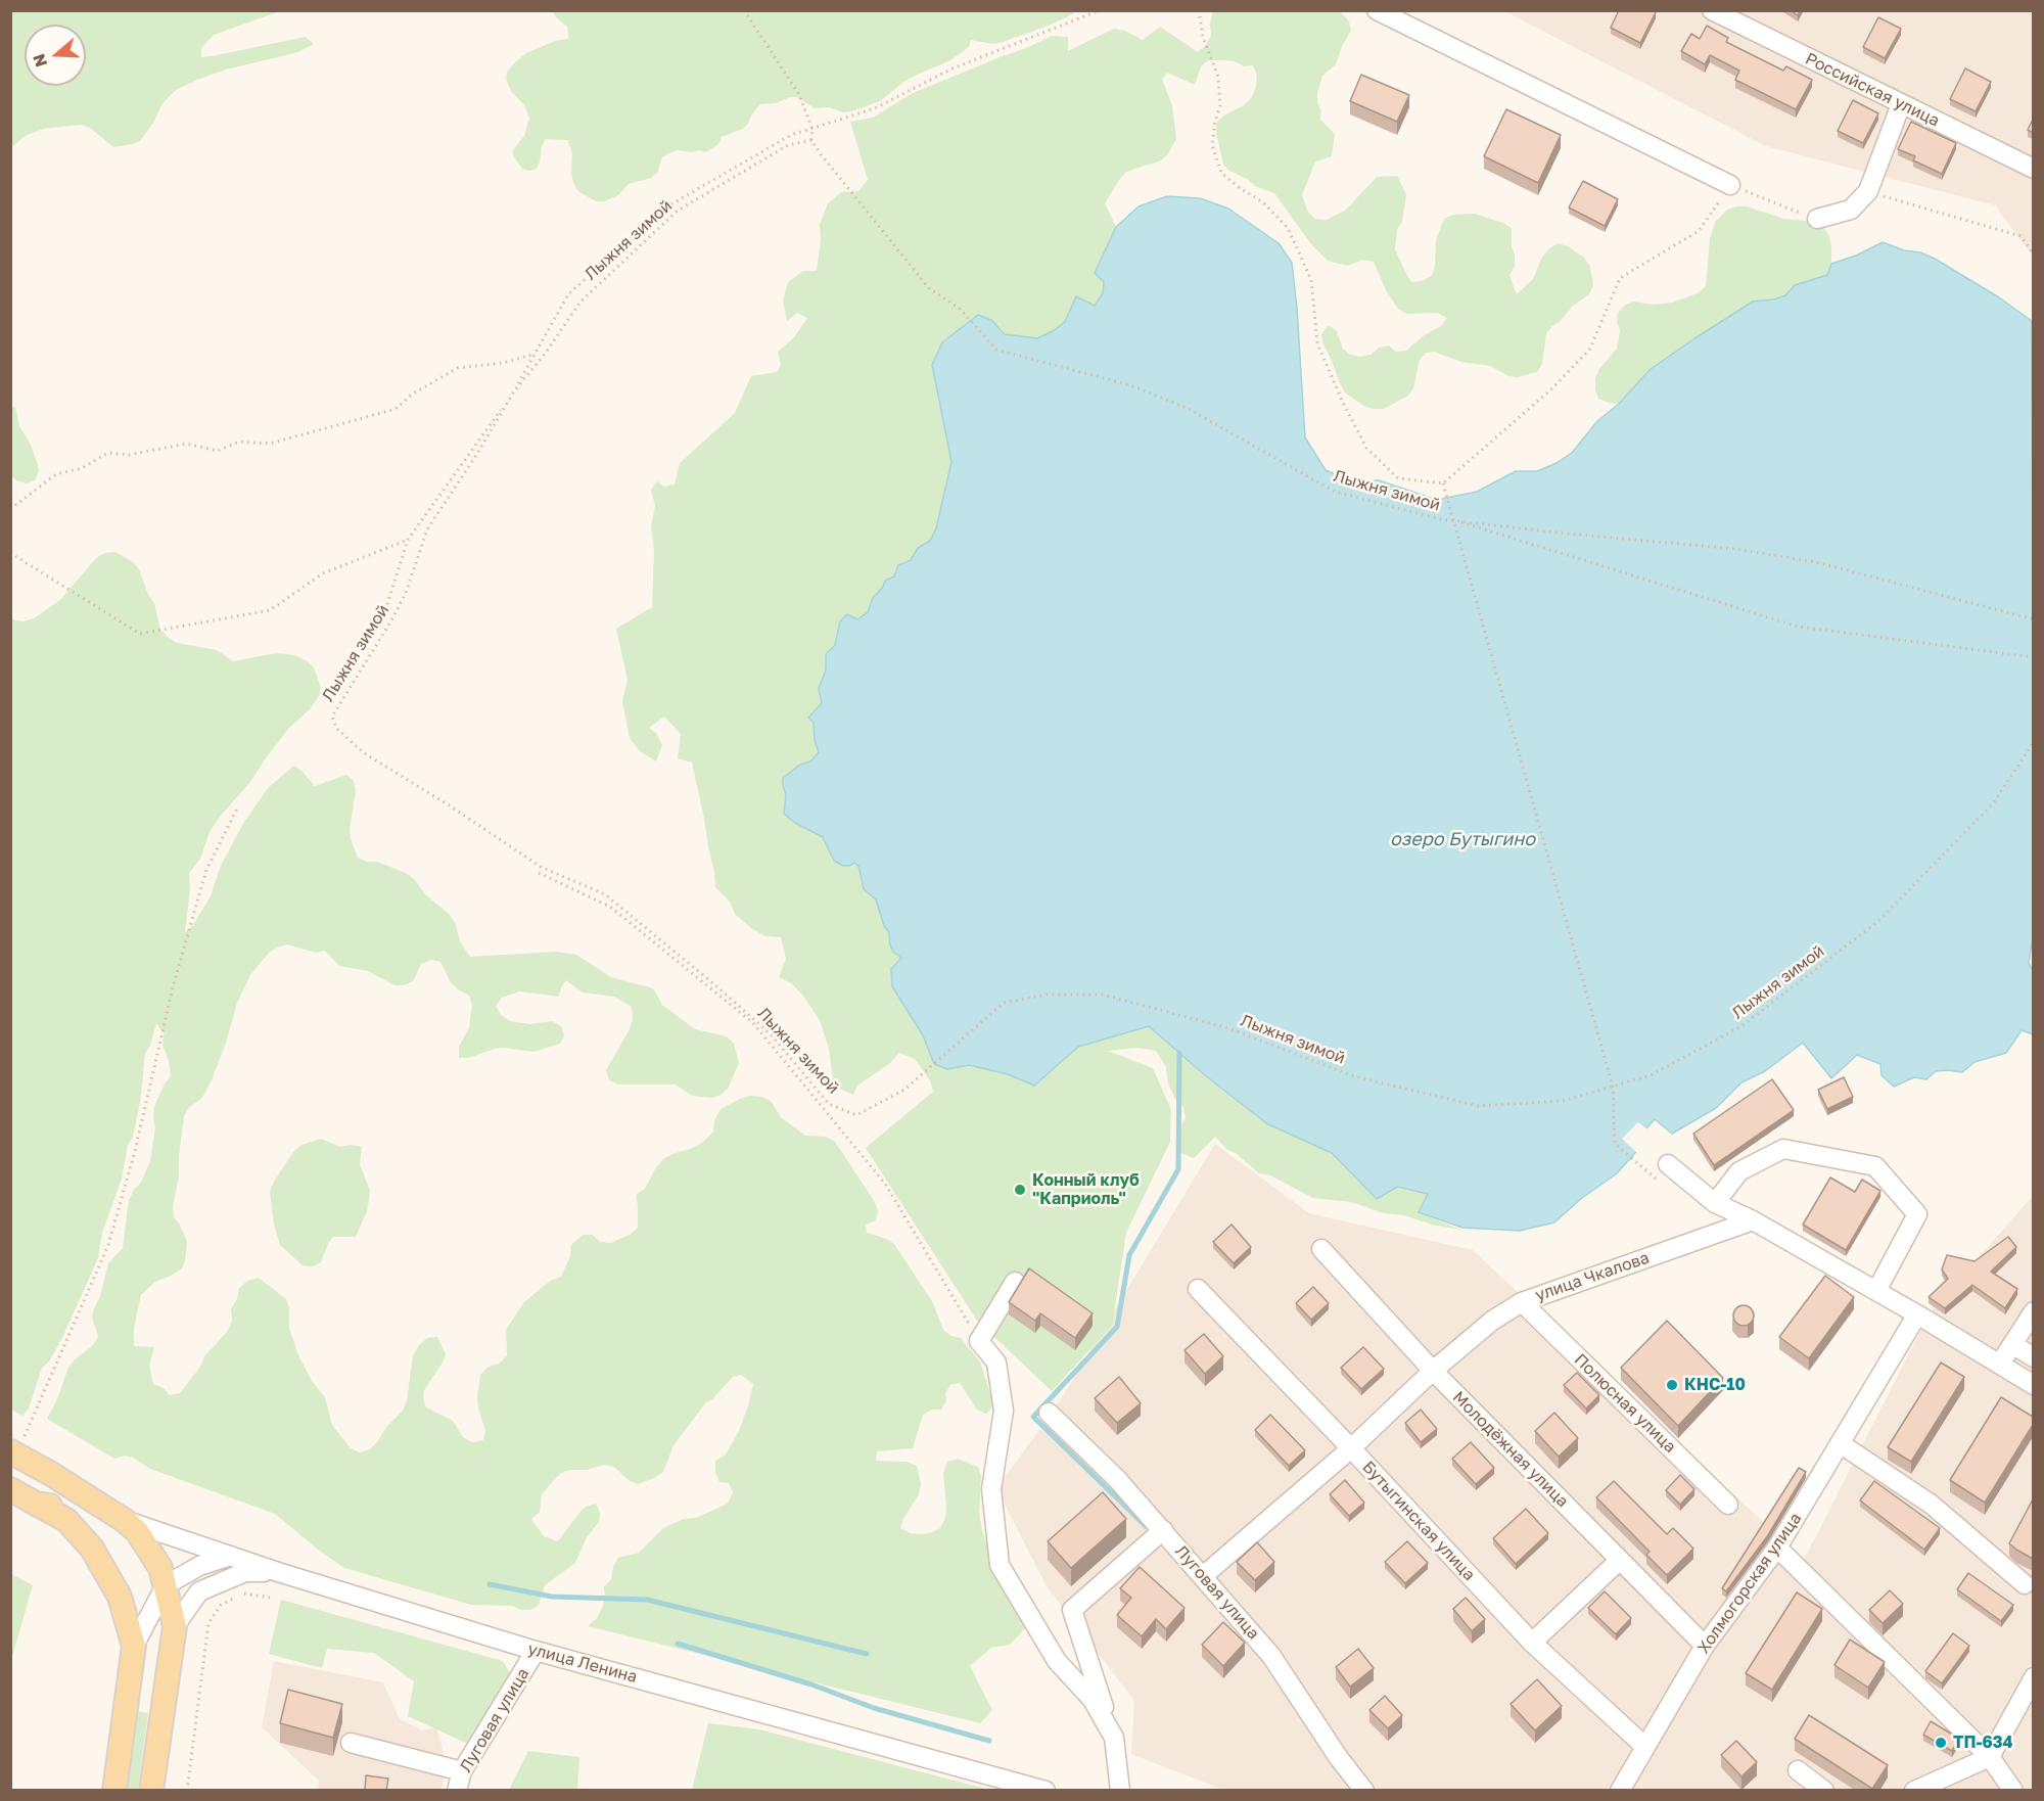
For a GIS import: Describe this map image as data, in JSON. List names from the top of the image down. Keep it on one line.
{"streets":{"main road":["улица Ленина"],"street":["Российская улица","улица Чкалова","Полюсная улица","Молодёжная улица","Бутыгинская улица","Холмогорская улица","Луговая улица"],"path":["Лыжня зимой"]},"crossings":[["улица Чкалова","Полюсная улица"],["улица Чкалова","Молодёжная улица"],["улица Чкалова","Бутыгинская улица"],["улица Чкалова","Луговая улица"],["Молодёжная улица","Холмогорская улица"],["Бутыгинская улица","Холмогорская улица"],["Луговая улица","улица Ленина"]],"water":["озеро Бутыгино"],"places":["Конный клуб \"Каприоль\"","КНС-10","ТП-634"],"north":"left"}
